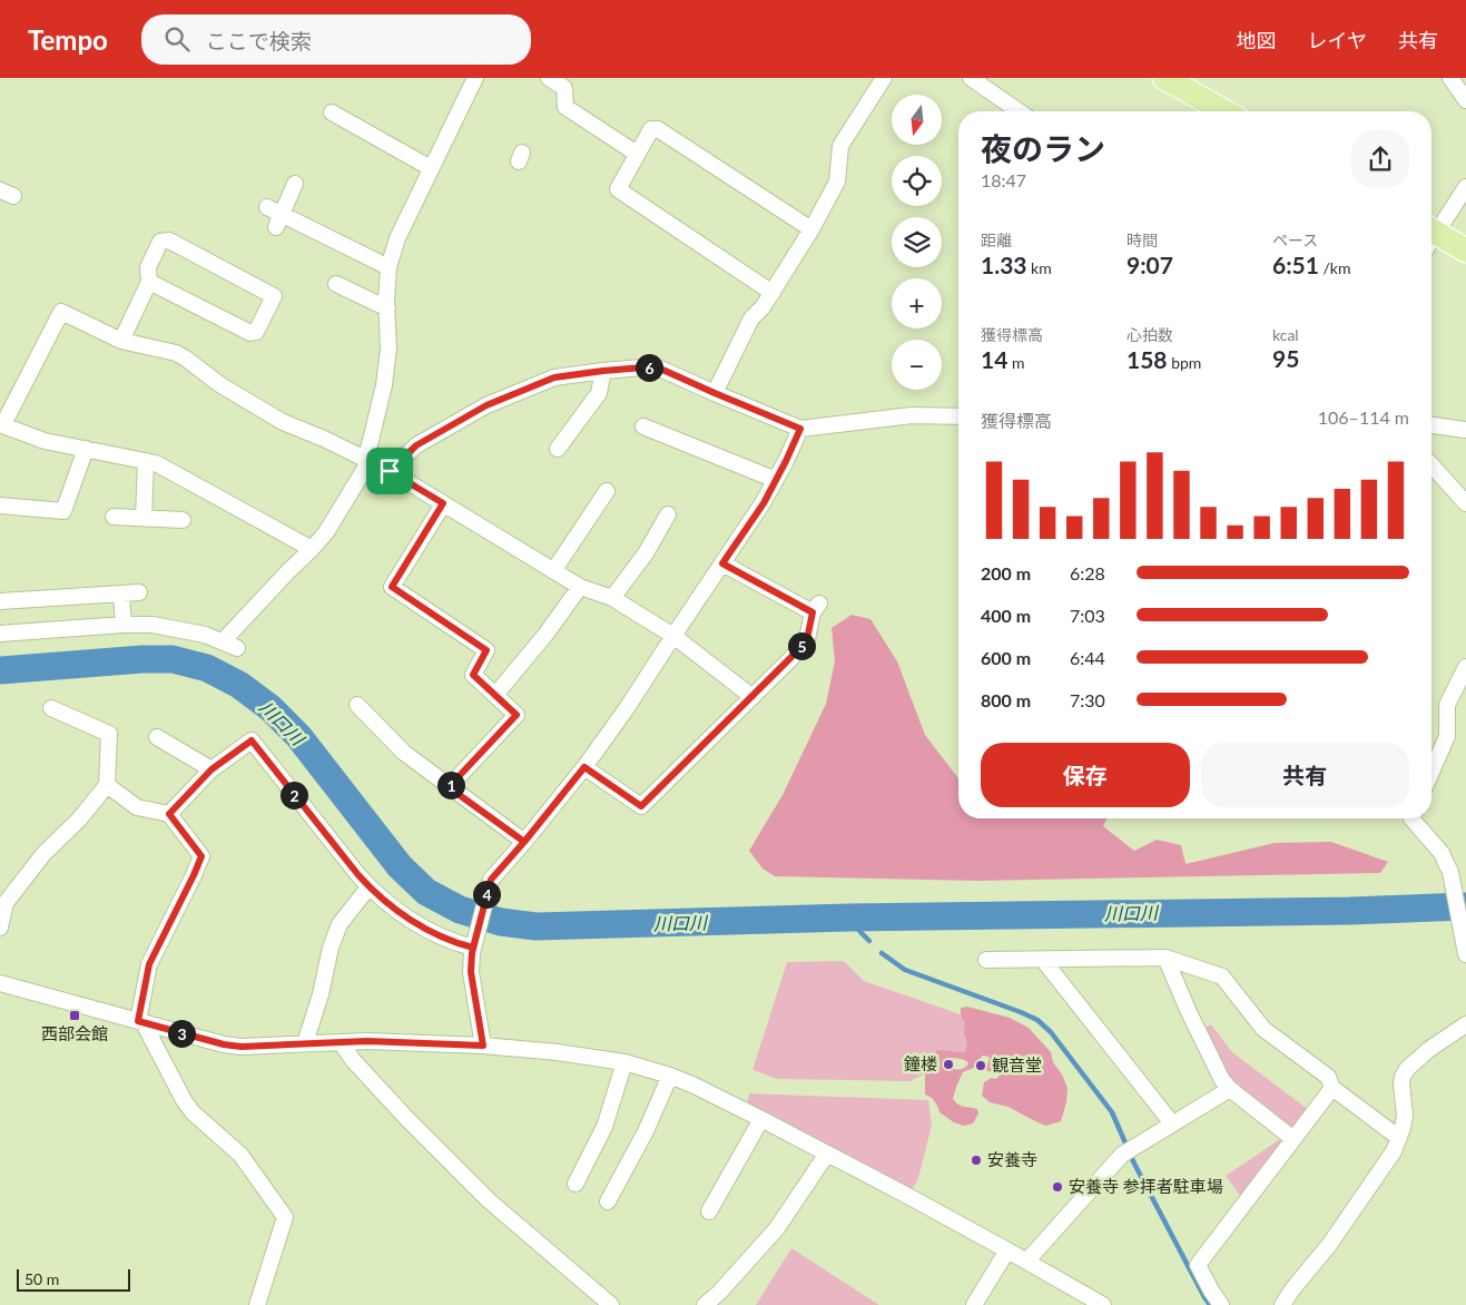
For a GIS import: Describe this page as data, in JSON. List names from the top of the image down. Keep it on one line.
{"water":["川口川"],"places":{"transit":["西部会館"],"other":["鐘楼","観音堂","安養寺","安養寺 参拝者駐車場"]},"scale_bar":"50 m","north":"bottom","page":{"header":"Tempo","search":"ここで検索","nav":["地図","レイヤ","共有"],"map_buttons":["+","−"],"heading":["夜のラン","18:47"],"stats":[["距離","1.33 km"],["時間","9:07"],["ペース","6:51 /km"],["獲得標高","14 m"],["心拍数","158 bpm"],["kcal","95"]],"pins":["6","5","1","2","4","3"],"chart":["獲得標高","106–114 m"],"list":[{"name":"200 m","note":"6:28"},{"name":"400 m","note":"7:03"},{"name":"600 m","note":"6:44"},{"name":"800 m","note":"7:30"}],"buttons":["保存","共有"],"scale":"50 m"}}
